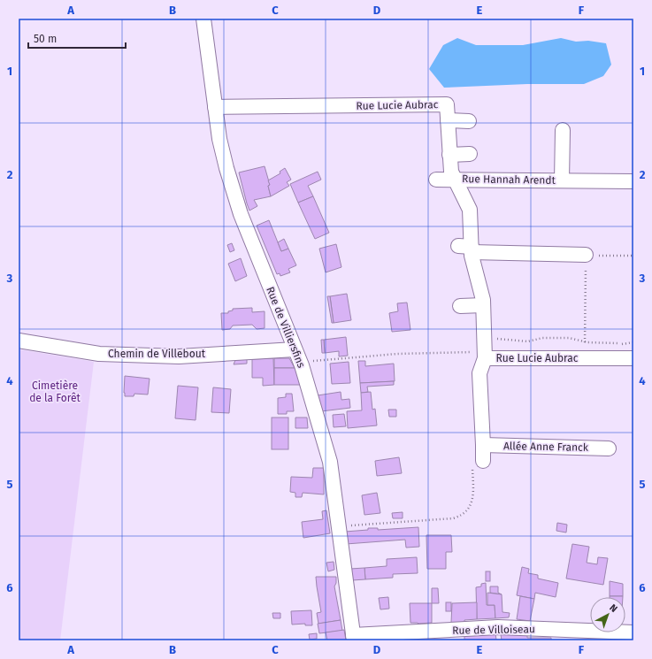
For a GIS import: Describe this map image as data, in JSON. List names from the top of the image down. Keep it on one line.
{"streets":{"street":["Rue Lucie Aubrac","Rue Hannah Arendt","Rue de Villiersfins","Chemin de Villebout","Allée Anne Franck","Rue de Villoiseau"]},"crossings":[["Rue Lucie Aubrac","Rue Hannah Arendt"],["Rue Lucie Aubrac","Rue de Villiersfins"],["Rue de Villiersfins","Chemin de Villebout"],["Rue de Villiersfins","Rue de Villoiseau"]],"parks":["Cimetière de la Forêt"],"scale_bar":"50 m","north":"top right","grid":{"columns":["A","B","C","D","E","F"],"rows":["1","2","3","4","5","6"]}}
